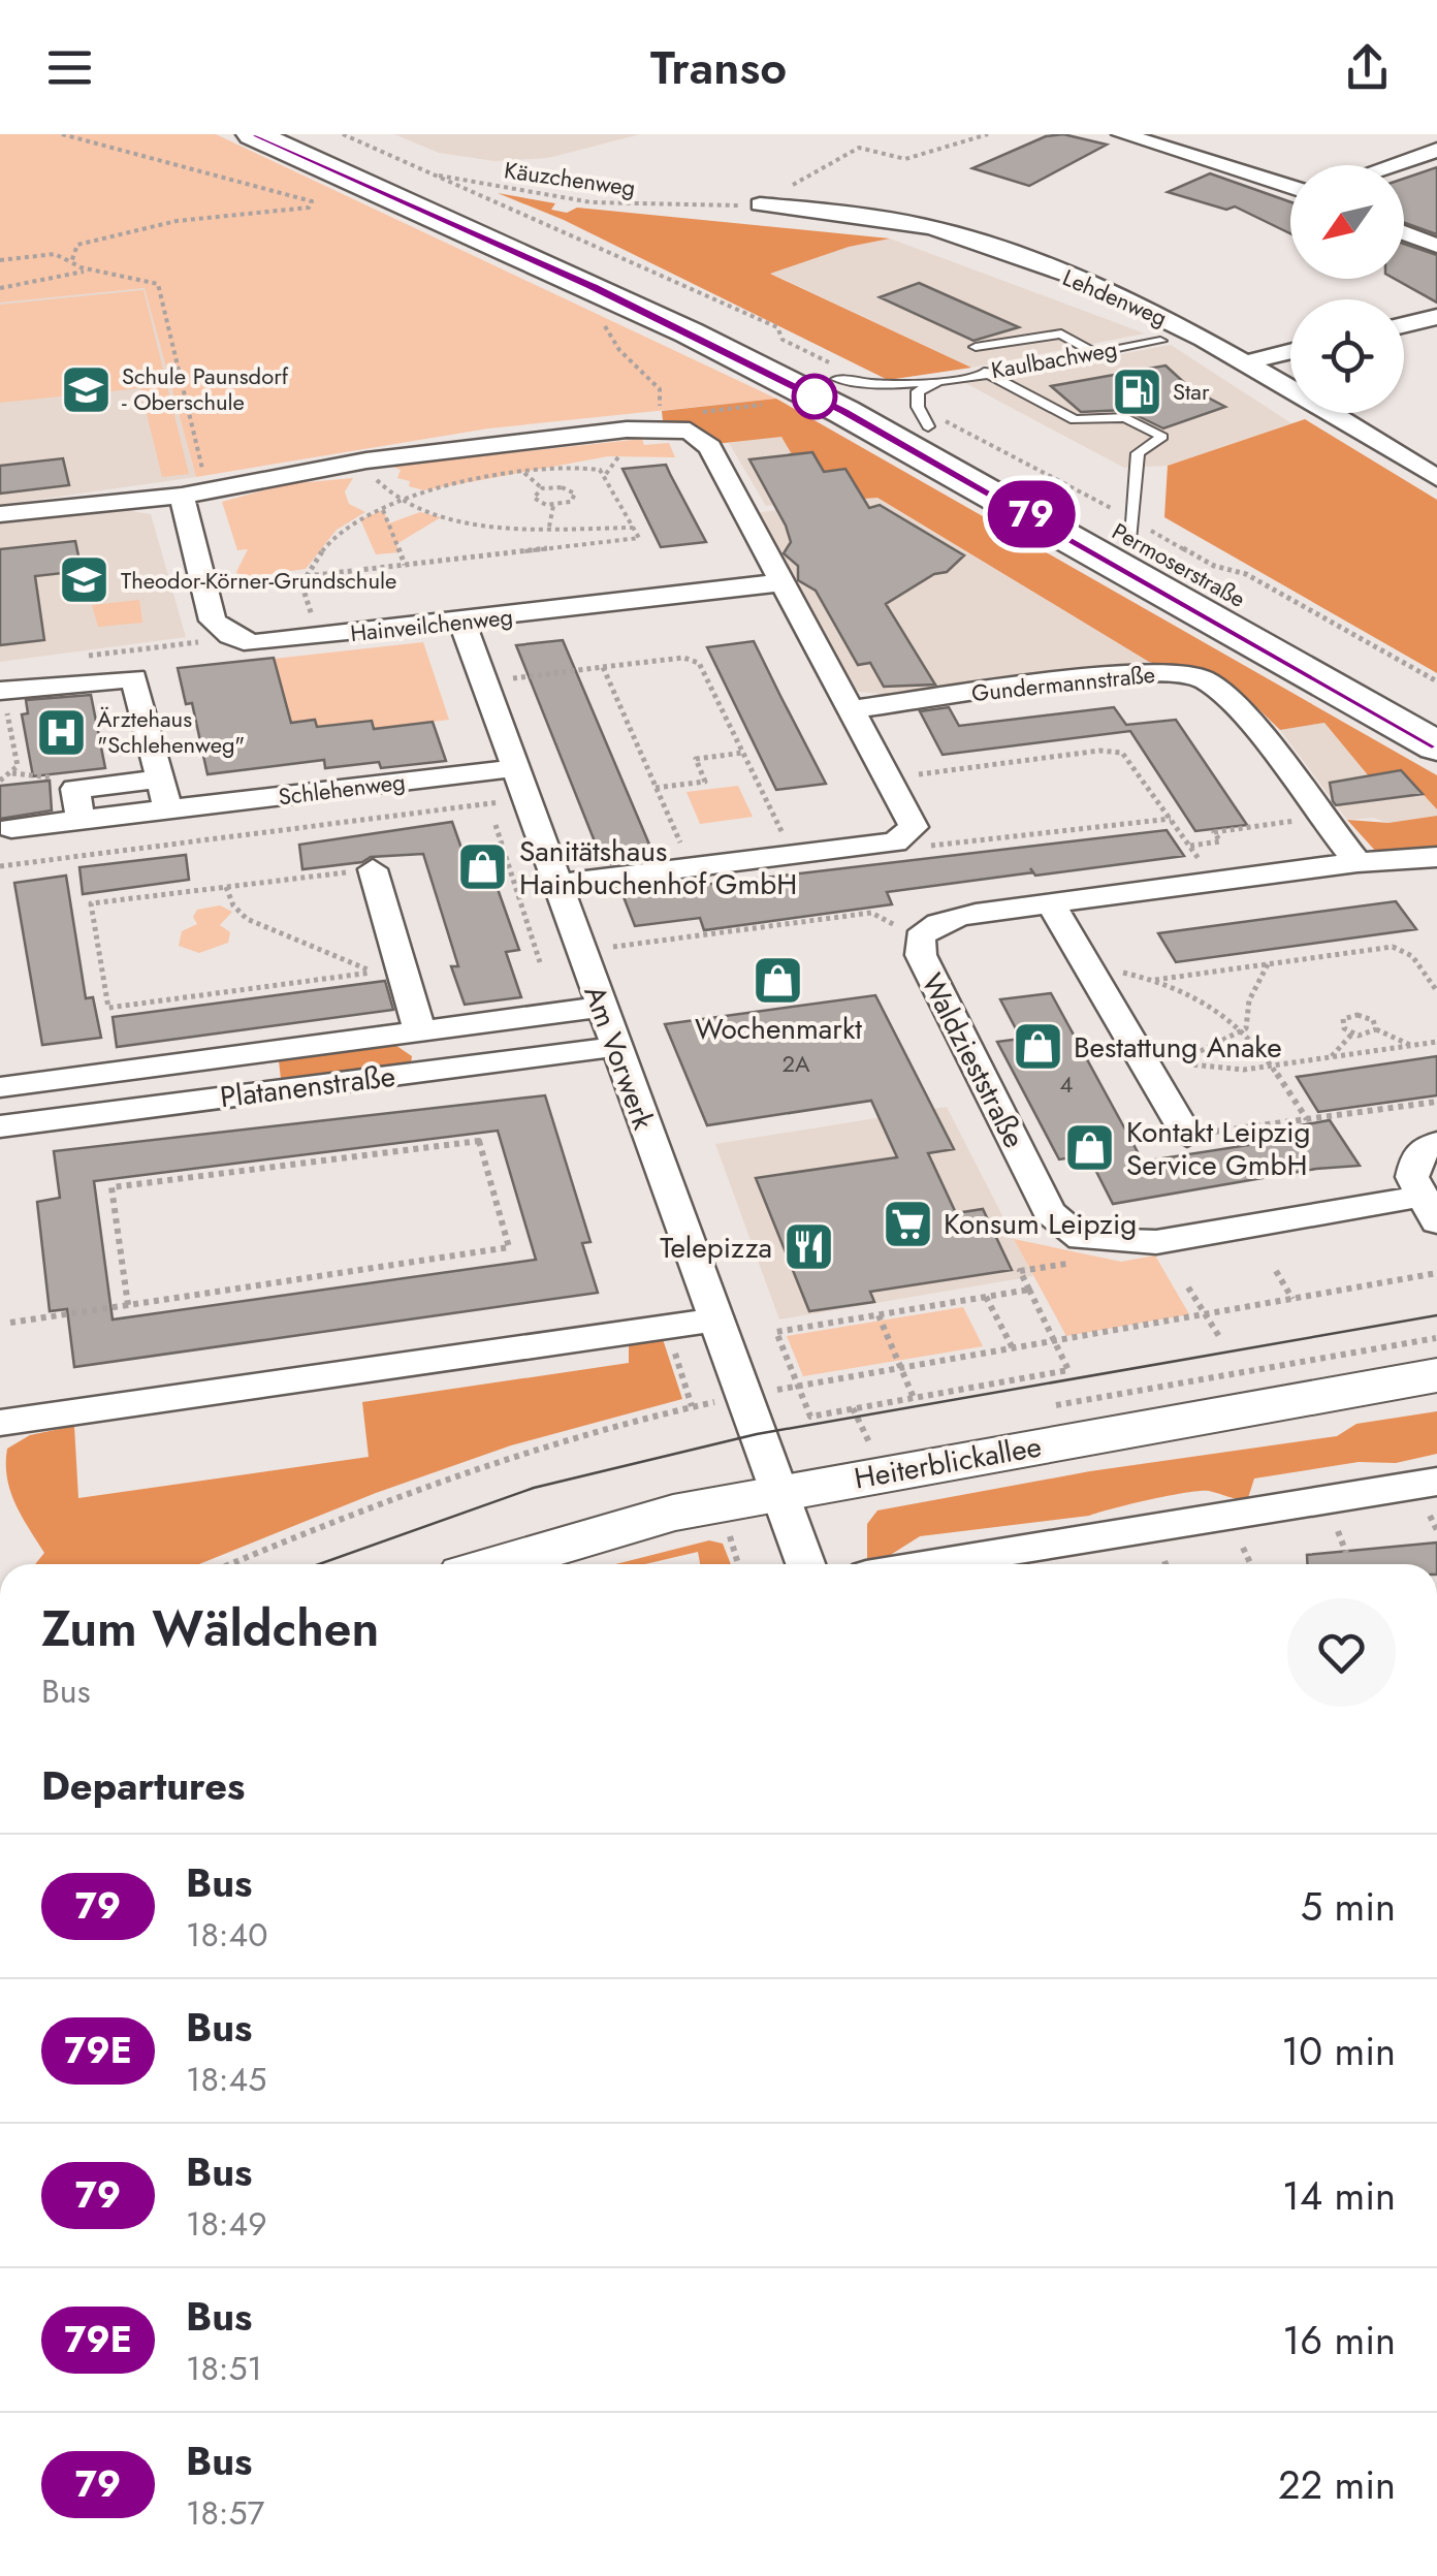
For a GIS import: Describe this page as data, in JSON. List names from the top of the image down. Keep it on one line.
{"streets":{"main road":["Permoserstraße","Heiterblickallee"],"street":["Lehdenweg","Hainveilchenweg","Gundermannstraße","Schlehenweg","Am Vorwerk","Waldzieststraße","Platanenstraße"],"lane":["Kaulbachweg"],"path":["Käuzchenweg"]},"crossings":[["Käuzchenweg","Lehdenweg"],["Kaulbachweg","Permoserstraße"],["Hainveilchenweg","Am Vorwerk"],["Gundermannstraße","Waldzieststraße"],["Schlehenweg","Am Vorwerk"],["Am Vorwerk","Platanenstraße"],["Am Vorwerk","Heiterblickallee"]],"places":{"school or university":["Schule Paunsdorf - Oberschule","Theodor-Körner-Grundschule"],"fuel station":["Star"],"hospital":["Ärztehaus \"Schlehenweg\""],"shop":["Sanitätshaus Hainbuchenhof GmbH","Wochenmarkt","Bestattung Anake","Kontakt Leipzig Service GmbH"],"supermarket":["Konsum Leipzig"],"restaurant":["Telepizza"]},"lines":["bus line 79"],"house_numbers":["2A","4"],"north":"bottom left","page":{"header":"Transo","on_map":"79","heading":[["Zum Wäldchen","Bus"],"Departures"],"list":[{"mark":"79","name":"Bus","note":"18:40","value":"5 min"},{"mark":"79E","name":"Bus","note":"18:45","value":"10 min"},{"mark":"79","name":"Bus","note":"18:49","value":"14 min"},{"mark":"79E","name":"Bus","note":"18:51","value":"16 min"},{"mark":"79","name":"Bus","note":"18:57","value":"22 min"}]}}
